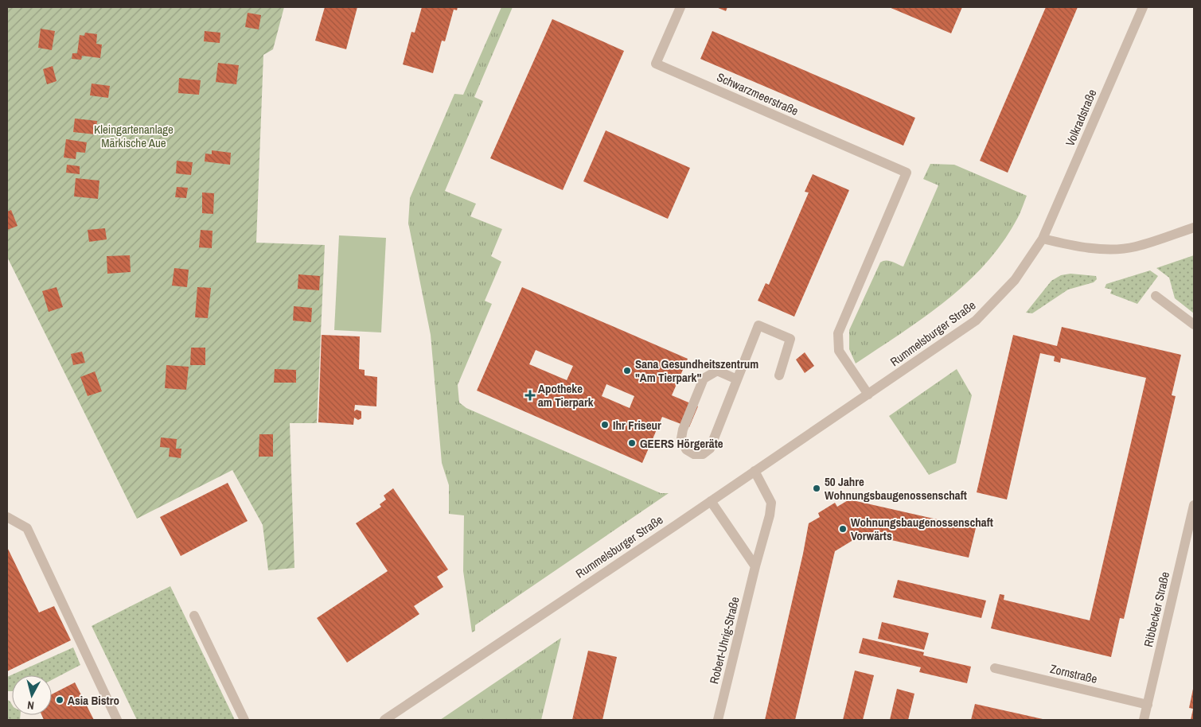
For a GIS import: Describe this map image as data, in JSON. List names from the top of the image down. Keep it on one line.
{"streets":{"street":["Schwarzmeerstraße","Volkradstraße","Rummelsburger Straße","Ribbecker Straße","Robert-Uhrig-Straße","Zornstraße"]},"crossings":[["Schwarzmeerstraße","Rummelsburger Straße"],["Volkradstraße","Rummelsburger Straße"],["Rummelsburger Straße","Robert-Uhrig-Straße"],["Ribbecker Straße","Zornstraße"]],"parks":["Kleingartenanlage Märkische Aue"],"places":{"other":["Sana Gesundheitszentrum \"Am Tierpark\"","Ihr Friseur","GEERS Hörgeräte","50 Jahre Wohnungsbaugenossenschaft","Wohnungsbaugenossenschaft Vorwärts","Asia Bistro"],"health":["Apotheke am Tierpark"]},"north":"bottom"}
